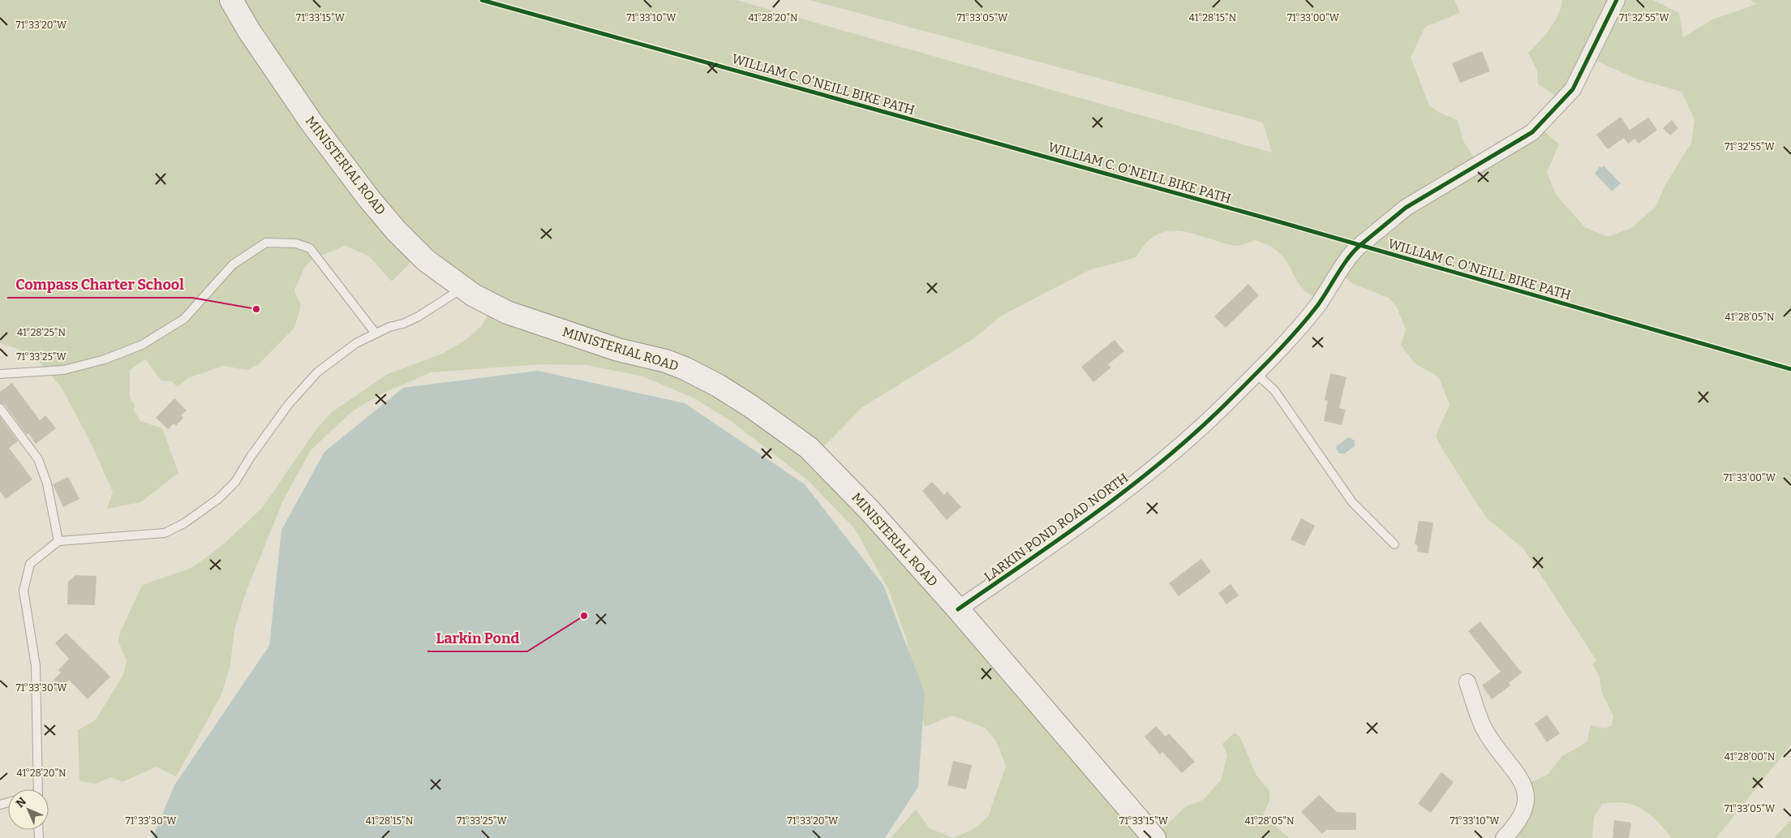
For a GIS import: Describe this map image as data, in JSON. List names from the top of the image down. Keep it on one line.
{"streets":{"main road":["MINISTERIAL ROAD"],"street":["LARKIN POND ROAD NORTH"],"cycle path":["WILLIAM C. O'NEILL BIKE PATH"]},"crossings":[["MINISTERIAL ROAD","LARKIN POND ROAD NORTH"]],"places":["Compass Charter School","Larkin Pond"],"north":"top left","coordinates":["71°33'15\"W","71°32'55\"W","71°33'10\"W","41°28'20\"N","71°33'05\"W","41°28'15\"N","71°33'00\"W","71°33'20\"W","41°28'05\"N","41°28'25\"N","71°33'25\"W","71°33'30\"W","41°28'00\"N"]}
